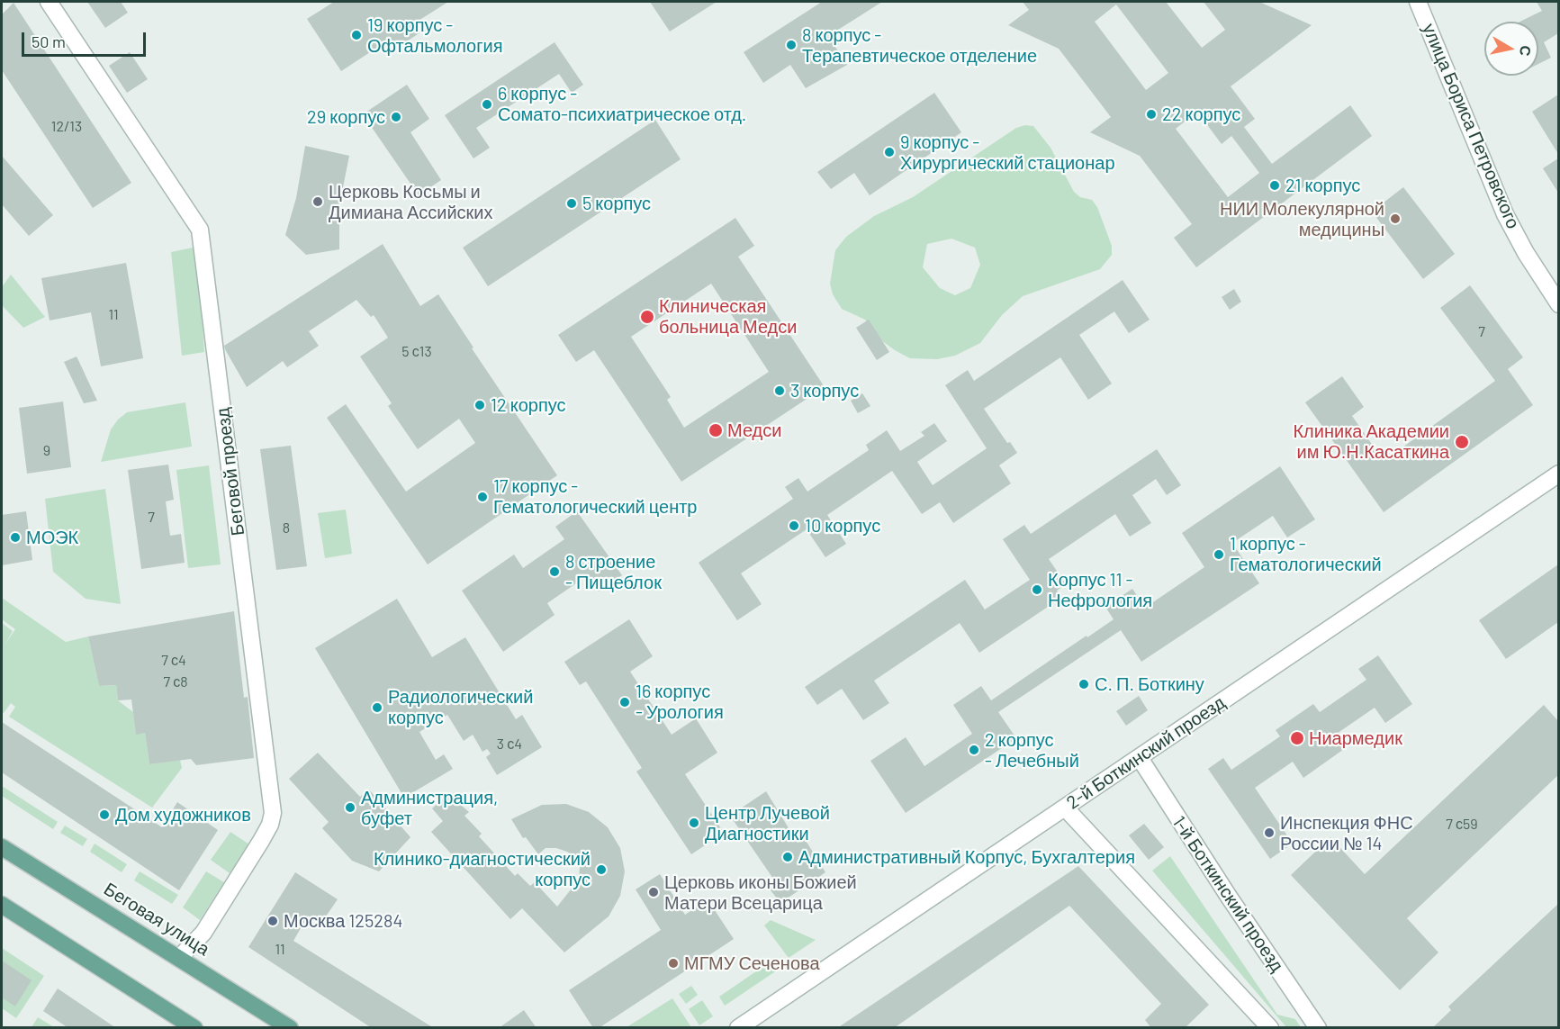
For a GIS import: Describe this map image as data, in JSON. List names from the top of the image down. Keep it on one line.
{"streets":{"main road":["Беговая улица"],"street":["улица Бориса Петровского","Беговой проезд","2-й Боткинский проезд","1-й Боткинский проезд"]},"crossings":[["Беговой проезд","Беговая улица"],["2-й Боткинский проезд","1-й Боткинский проезд"]],"places":["19 корпус - Офтальмология","8 корпус - Терапевтическое отделение","6 корпус - Сомато-психиатрическое отд.","22 корпус","29 корпус","9 корпус - Хирургический стационар","21 корпус","Церковь Косьмы и Димиана Ассийских","5 корпус","НИИ Молекулярной медицины","Клиническая больница Медси","3 корпус","12 корпус","Медси","Клиника Академии им Ю.Н.Касаткина","17 корпус - Гематологический центр","10 корпус","МОЭК","1 корпус - Гематологический","8 строение - Пищеблок","Корпус 11 - Нефрология","С. П. Боткину","16 корпус - Урология","Радиологический корпус","Ниармедик","2 корпус - Лечебный","Администрация, буфет","Дом художников","Центр Лучевой Диагностики","Инспекция ФНС России № 14","Административный Корпус, Бухгалтерия","Клинико-диагностический корпус","Церковь иконы Божией Матери Всецарица","Москва 125284","МГМУ Сеченова"],"house_numbers":["12/13","11","7","5 с13","9","7","8","7 с4","7 с8","3 с4","7 с59","11"],"scale_bar":"50 m","north":"right"}
